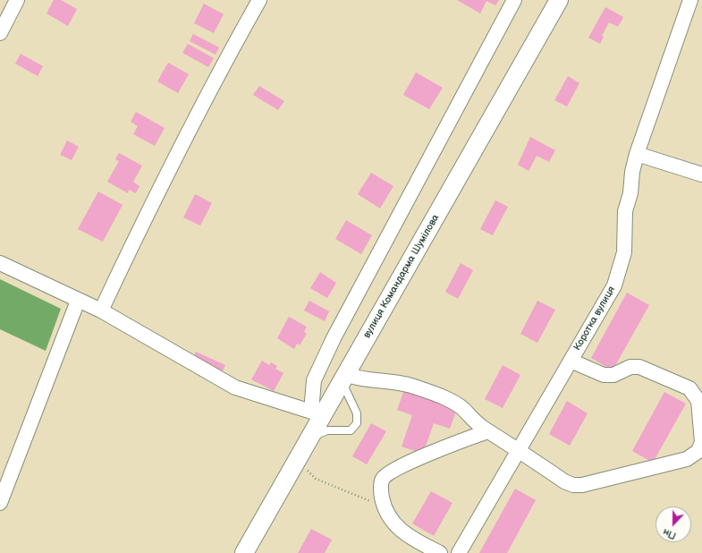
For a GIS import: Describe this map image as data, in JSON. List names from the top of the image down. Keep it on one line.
{"streets":{"street":["вулиця Командарма Шумілова","Коротка вулиця"]},"north":"bottom"}
